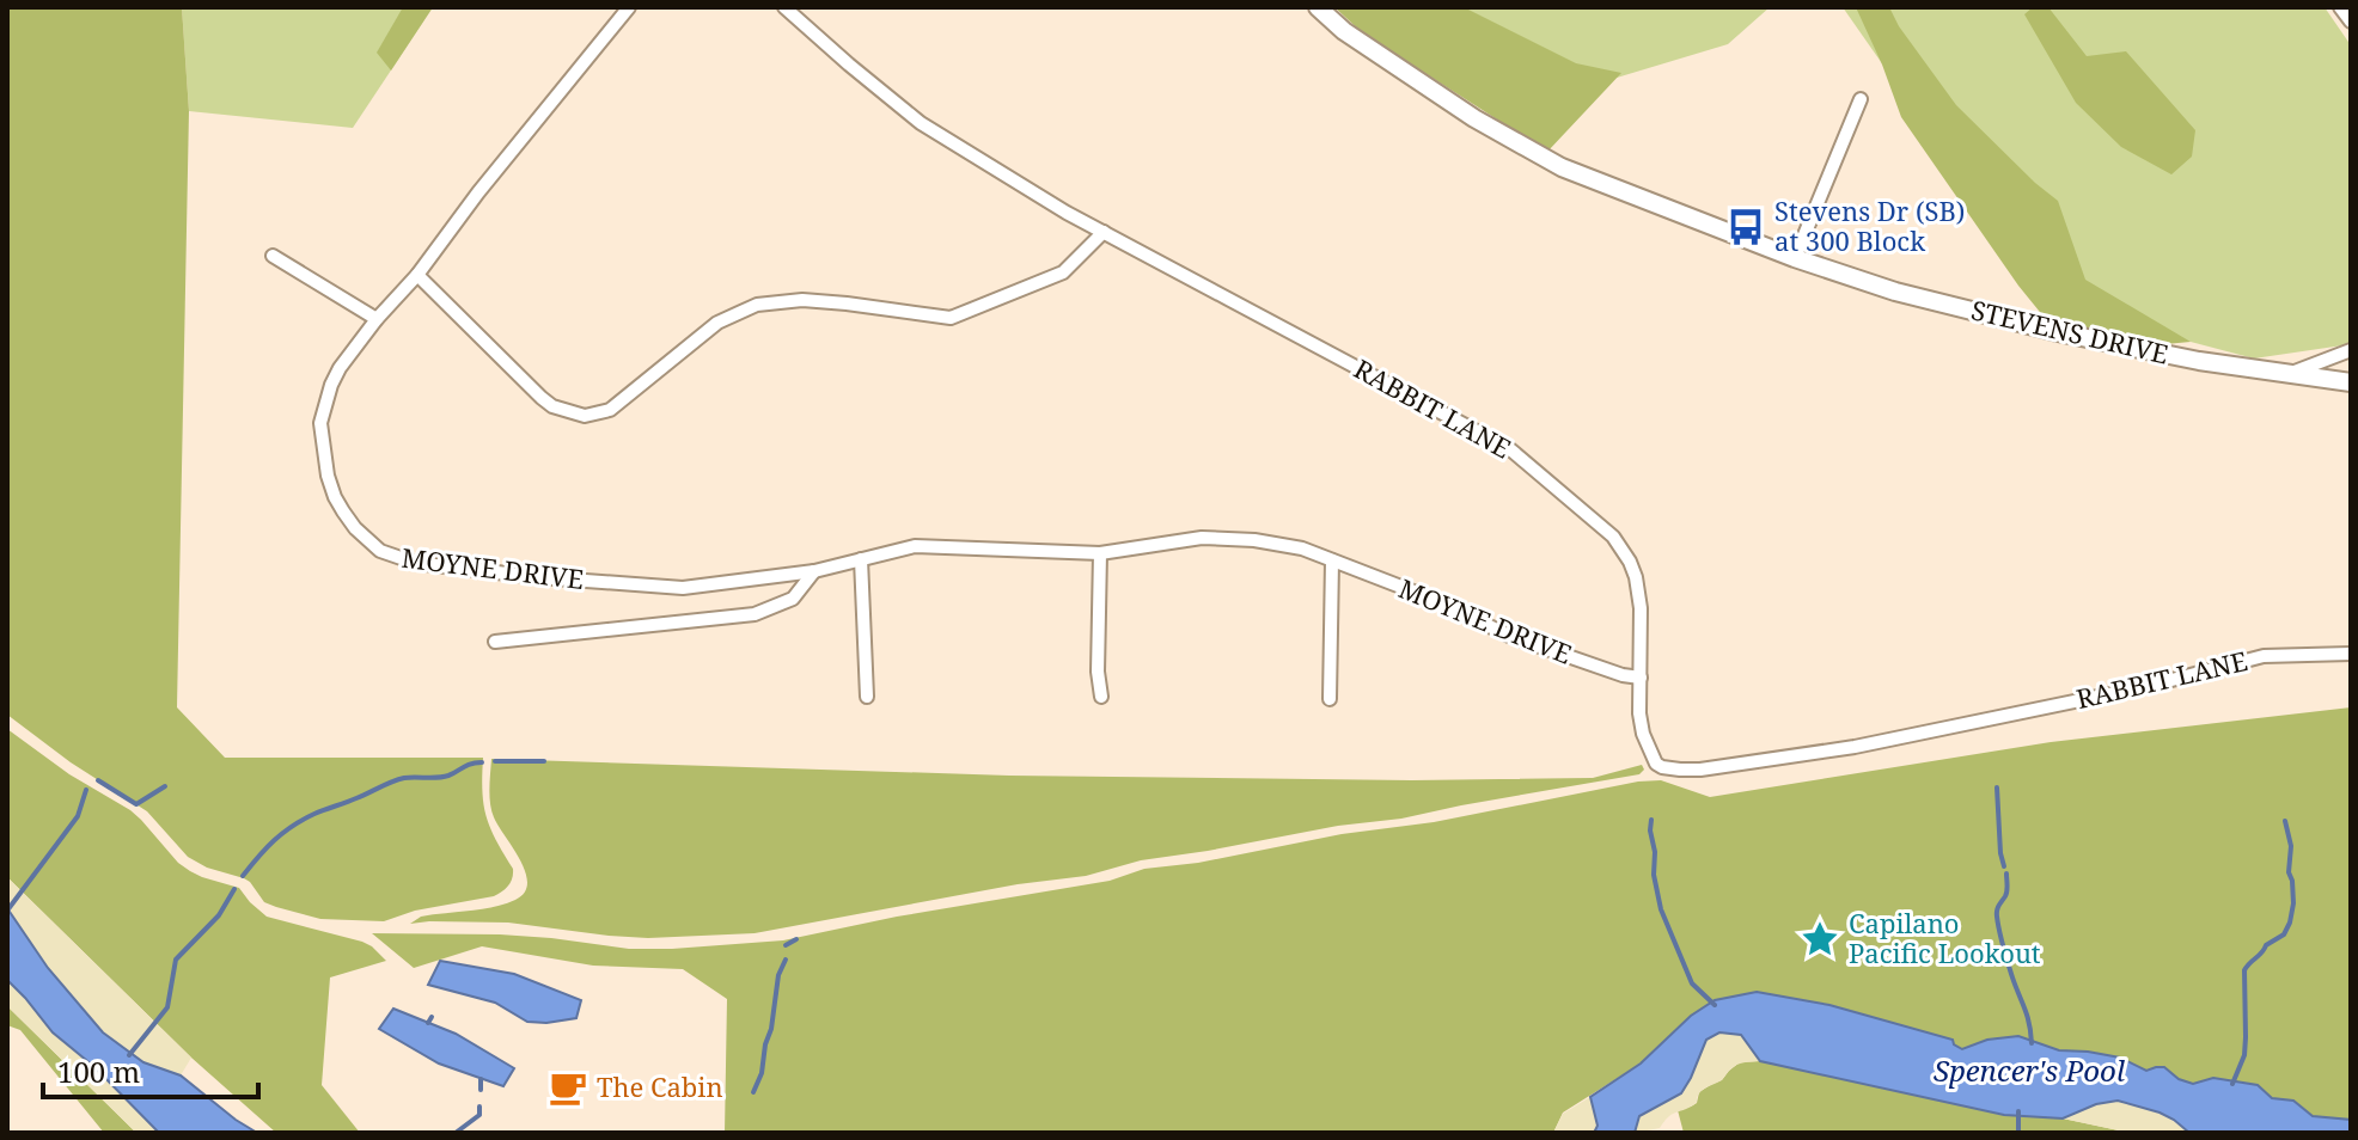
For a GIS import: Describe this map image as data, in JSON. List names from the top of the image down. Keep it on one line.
{"streets":{"street":["STEVENS DRIVE","RABBIT LANE","MOYNE DRIVE"]},"crossings":[["RABBIT LANE","MOYNE DRIVE"]],"water":["Spencer's Pool"],"places":{"bus stop":["Stevens Dr (SB) at 300 Block"],"place":["Capilano Pacific Lookout"],"cafe":["The Cabin"]},"scale_bar":"100 m"}
